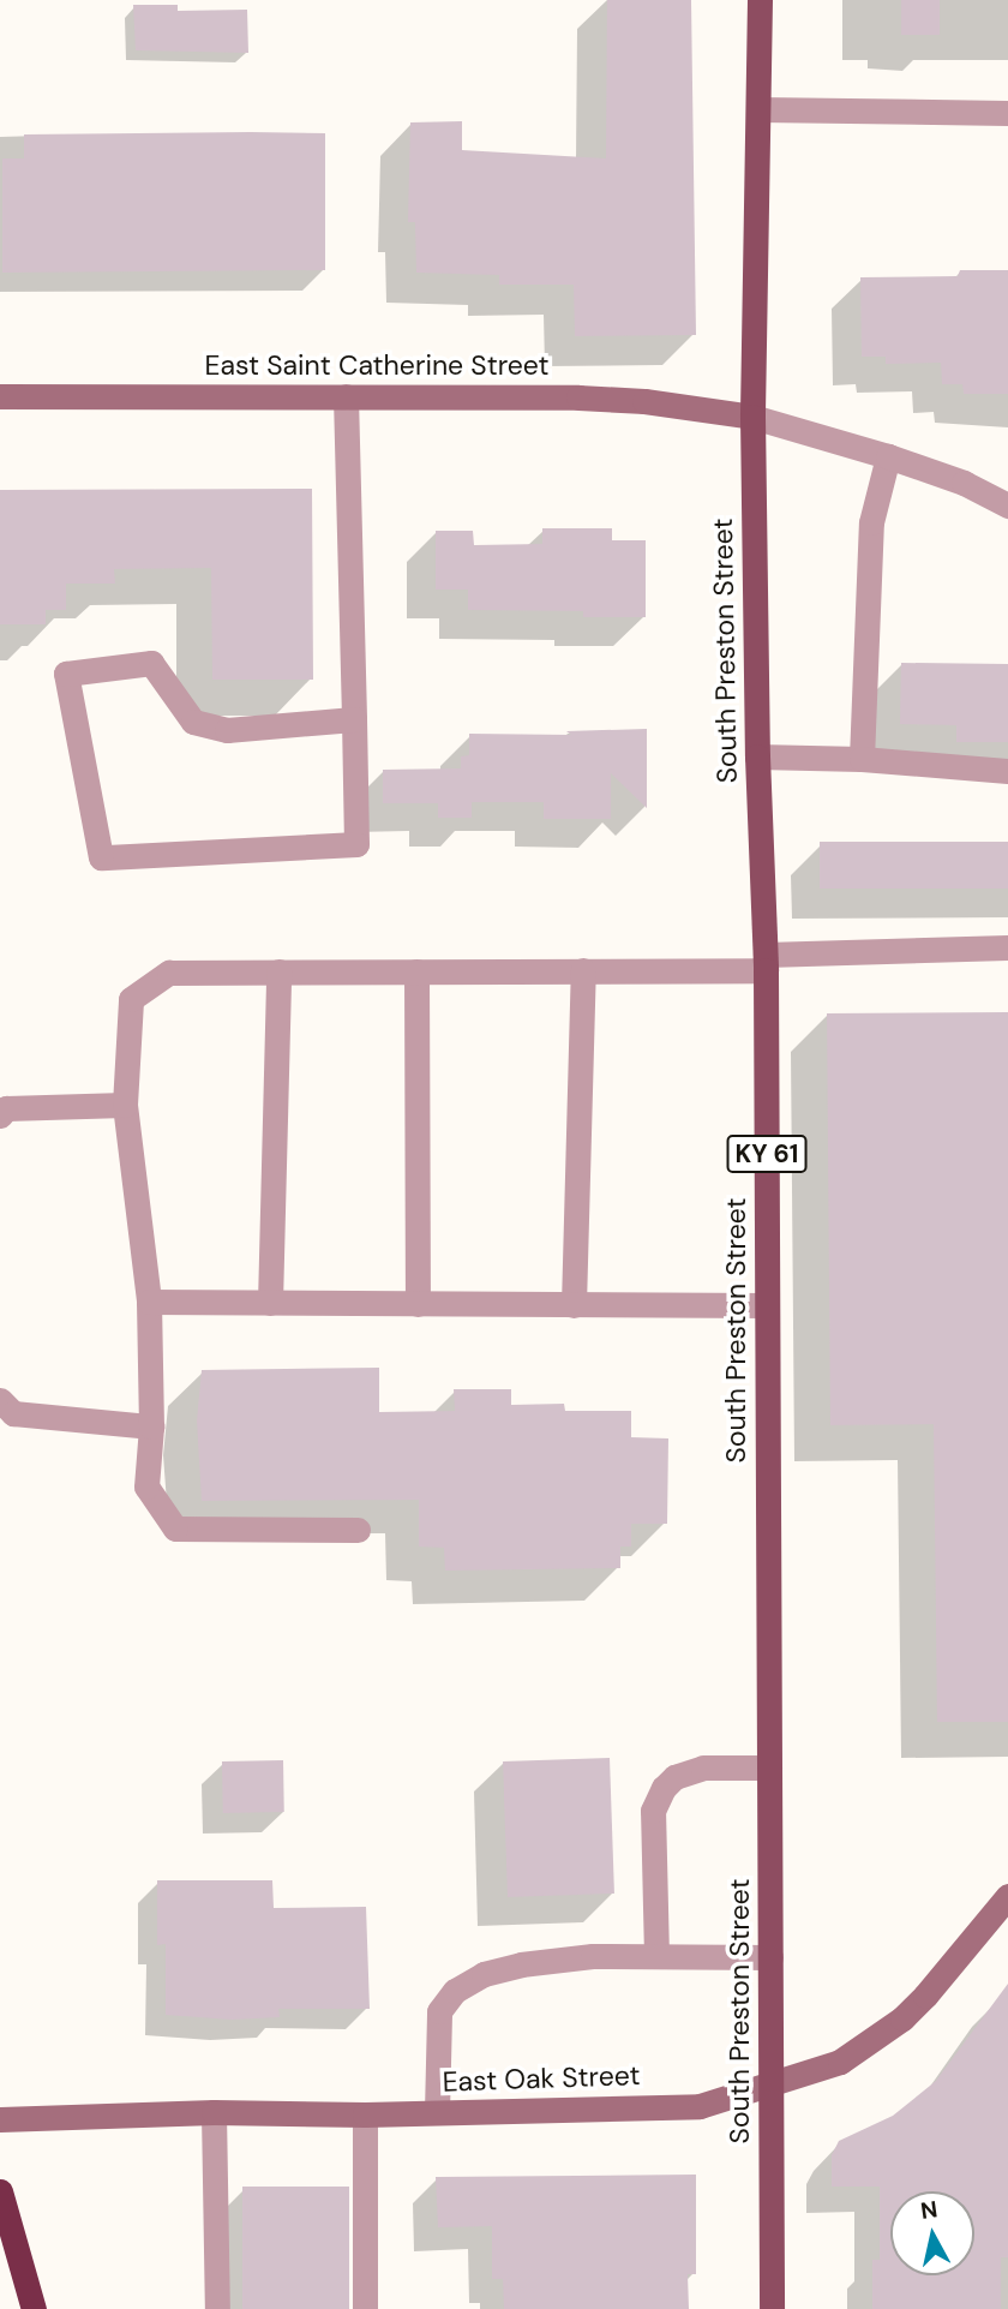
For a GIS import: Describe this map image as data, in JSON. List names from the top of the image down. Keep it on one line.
{"streets":{"main road":["East Saint Catherine Street","South Preston Street","KY 61","East Oak Street"]},"crossings":[["East Saint Catherine Street","South Preston Street"],["South Preston Street","East Oak Street"]],"north":"top"}
